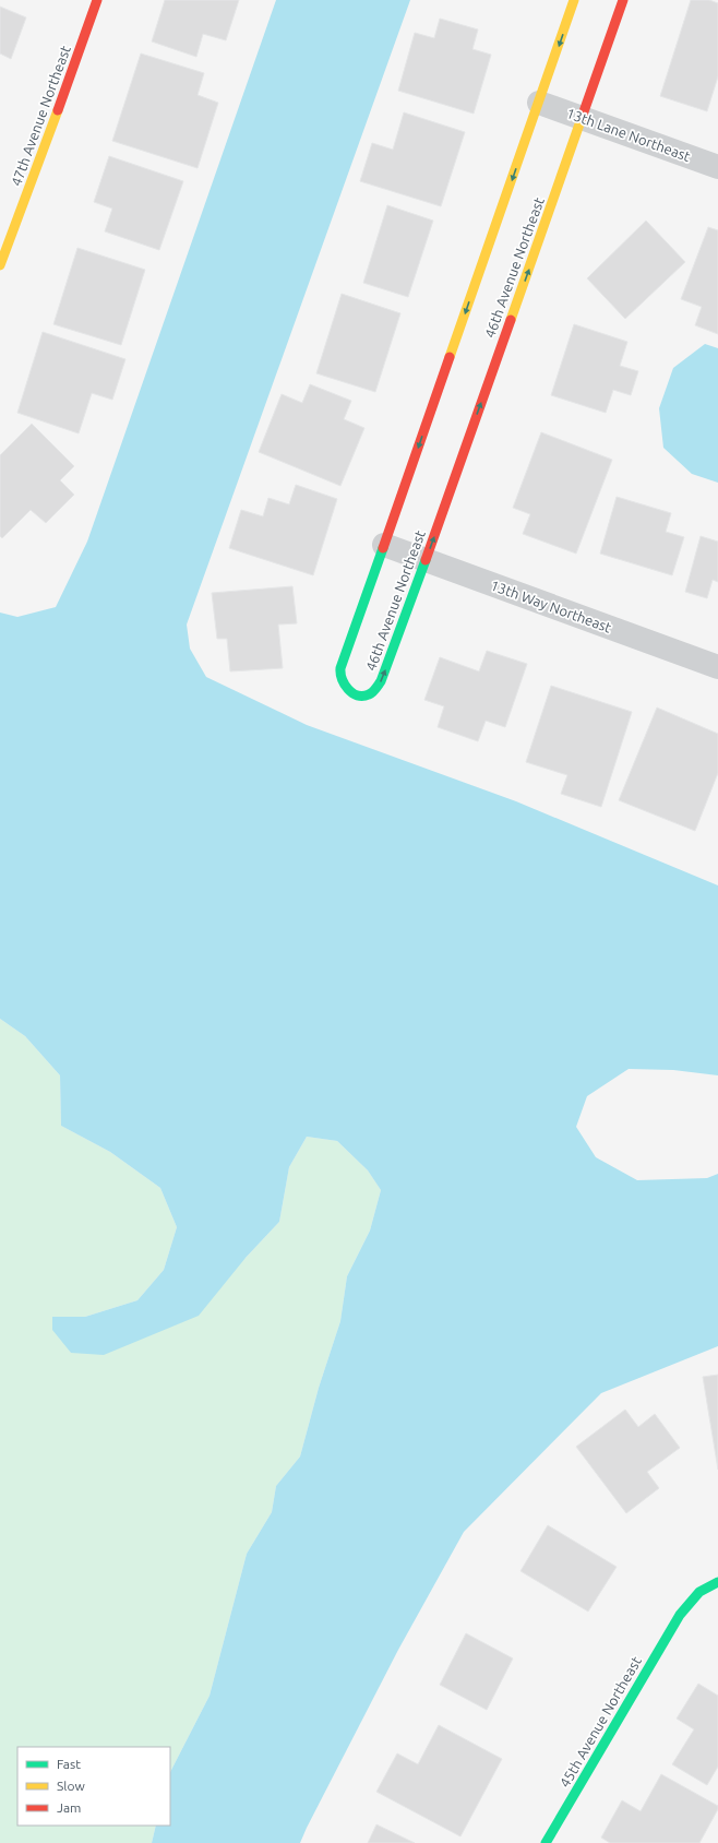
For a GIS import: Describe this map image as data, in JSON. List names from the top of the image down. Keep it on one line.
{"streets":{"street":["47th Avenue Northeast","13th Lane Northeast","46th Avenue Northeast","13th Way Northeast","45th Avenue Northeast"]},"crossings":[["13th Lane Northeast","46th Avenue Northeast"],["46th Avenue Northeast","13th Way Northeast"]],"legend":["Fast","Slow","Jam"]}
